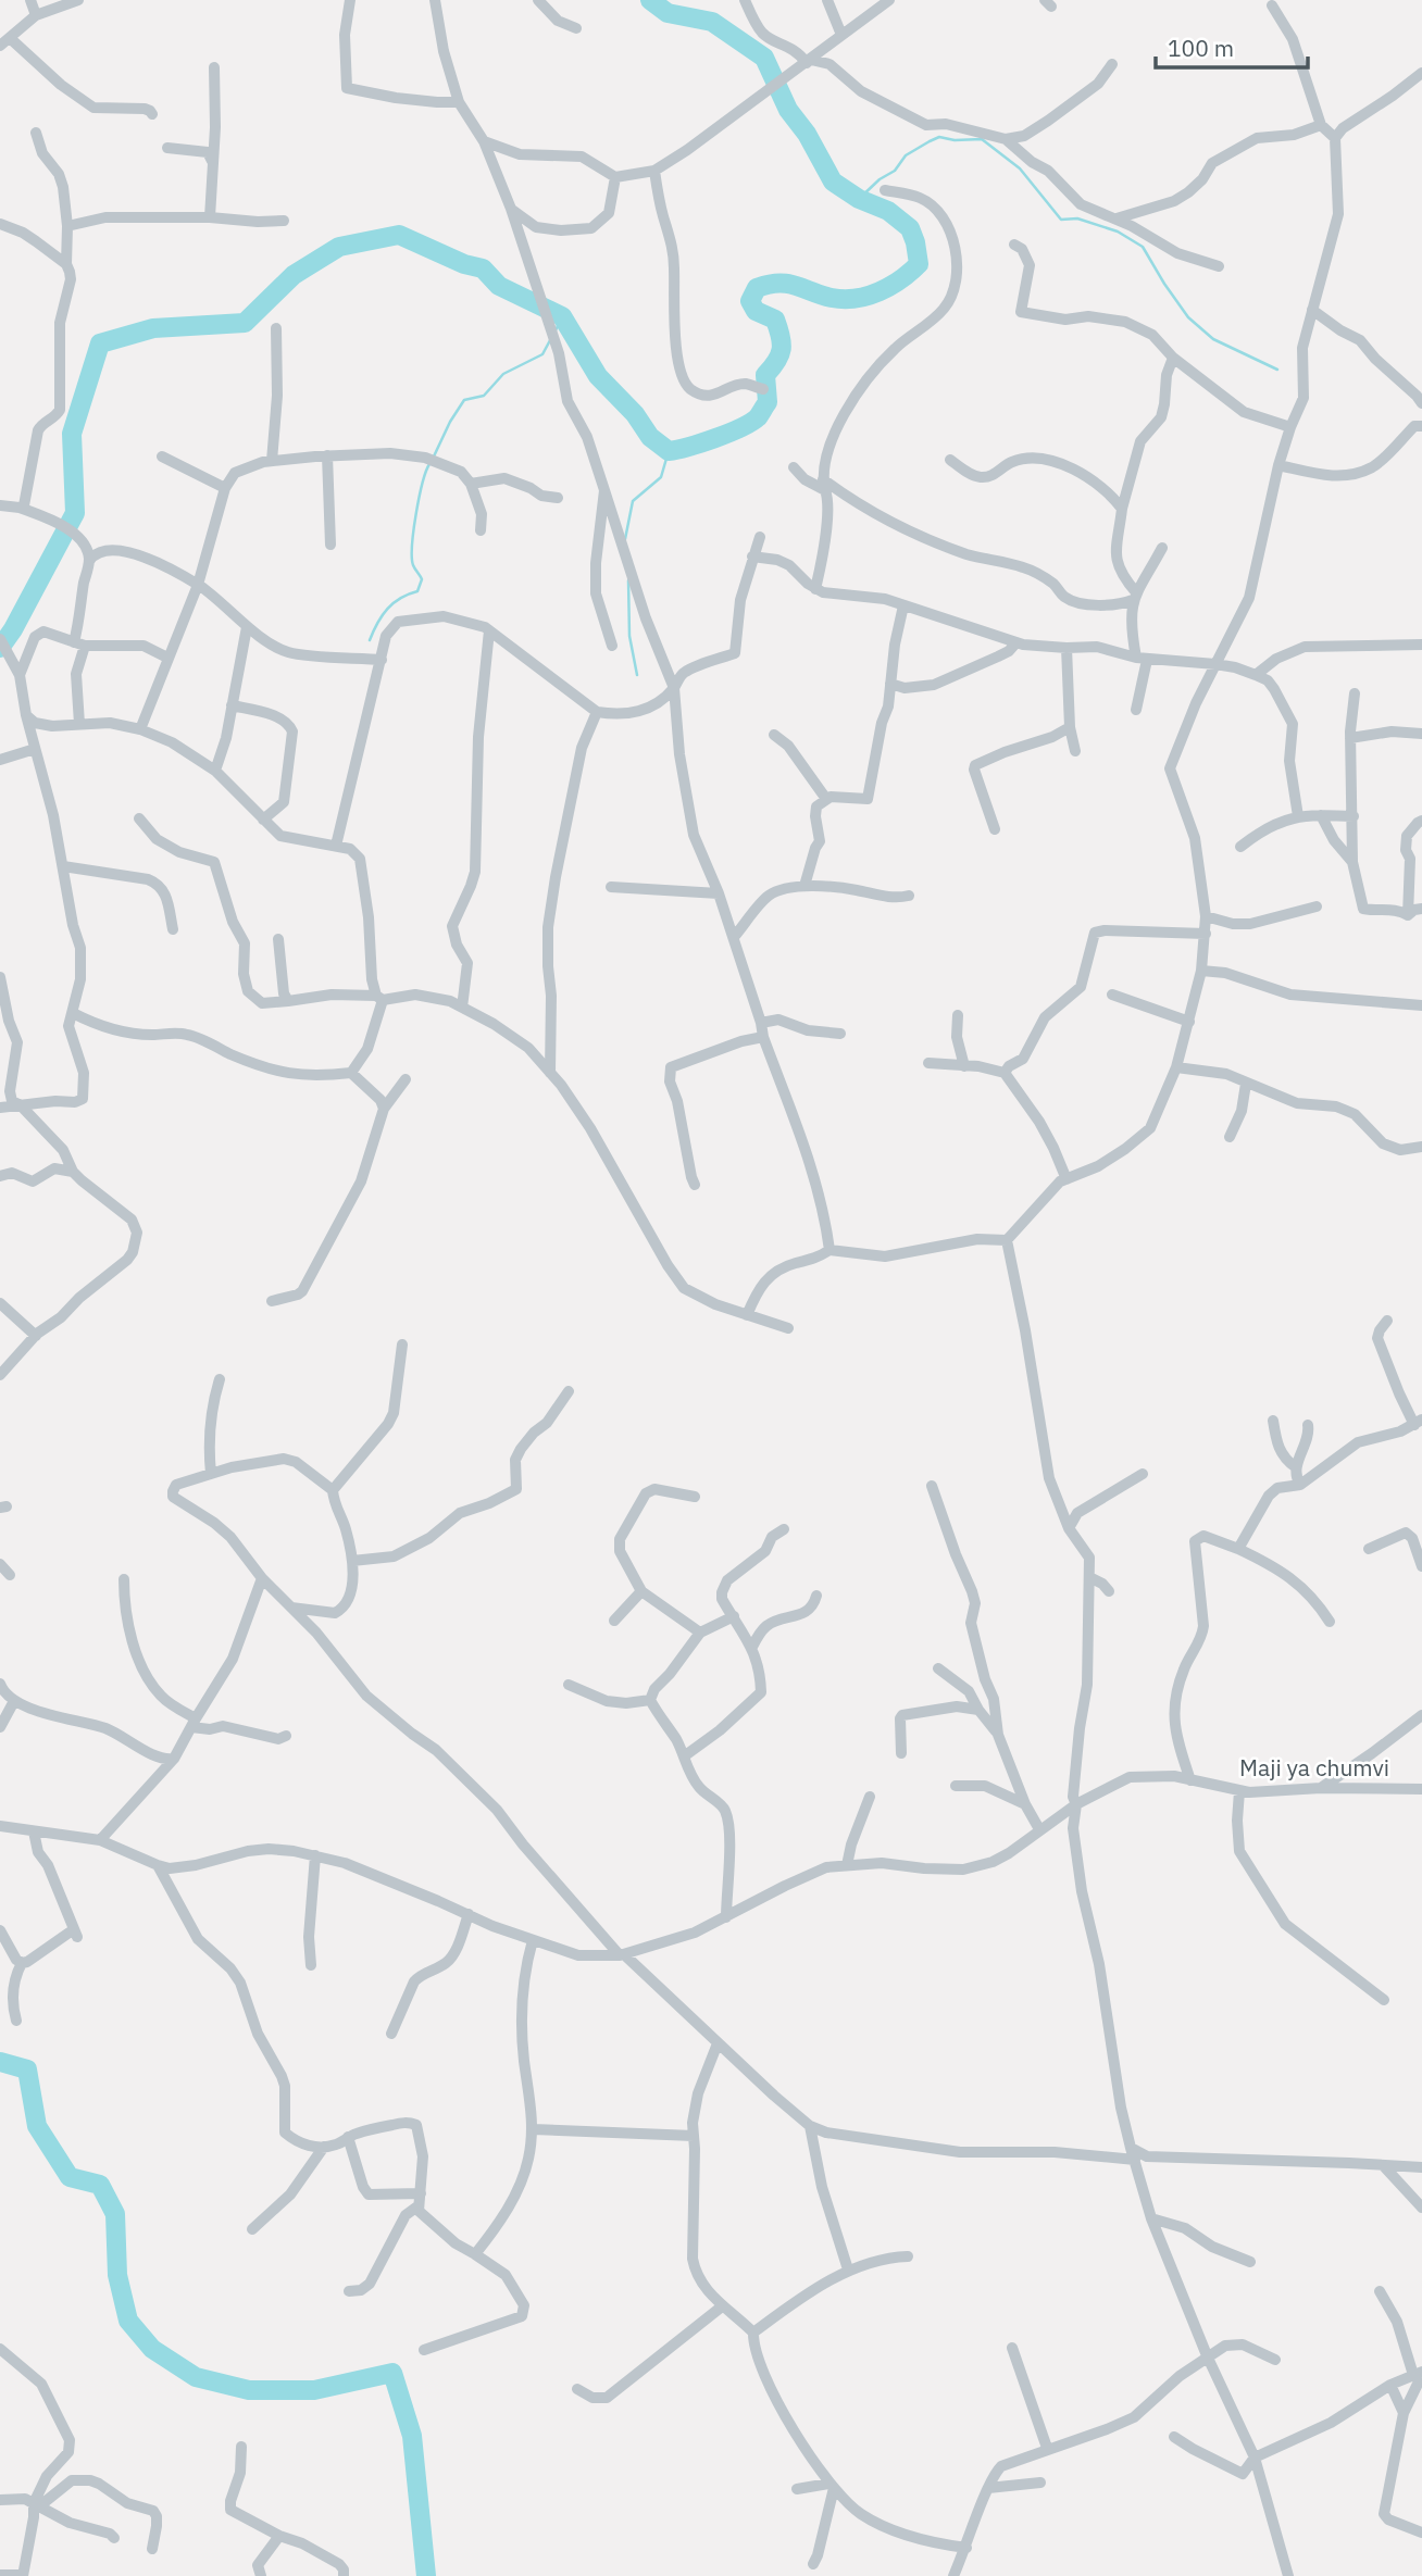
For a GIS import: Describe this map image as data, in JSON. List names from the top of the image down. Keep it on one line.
{"streets":{"street":["Maji ya chumvi"]},"scale_bar":"100 m"}
